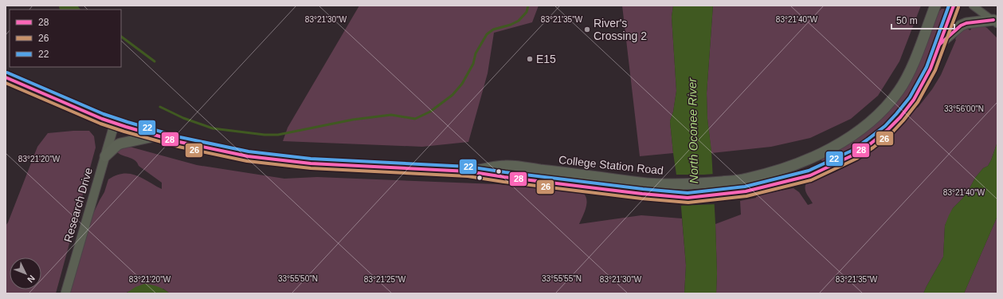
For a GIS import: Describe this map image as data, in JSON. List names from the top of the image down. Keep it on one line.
{"streets":{"main road":["College Station Road"],"street":["Research Drive"]},"crossings":[["College Station Road","Research Drive"]],"water":["North Oconee River"],"places":["River's Crossing 2","E15"],"lines":["transit line 28","transit line 22","transit line 26"],"legend":["28","26","22"],"scale_bar":"50 m","north":"bottom right","coordinates":["83°21'40\"W","83°21'30\"W","83°21'35\"W","33°56'00\"N","83°21'20\"W","33°55'50\"N","33°55'55\"N","83°21'25\"W"]}
